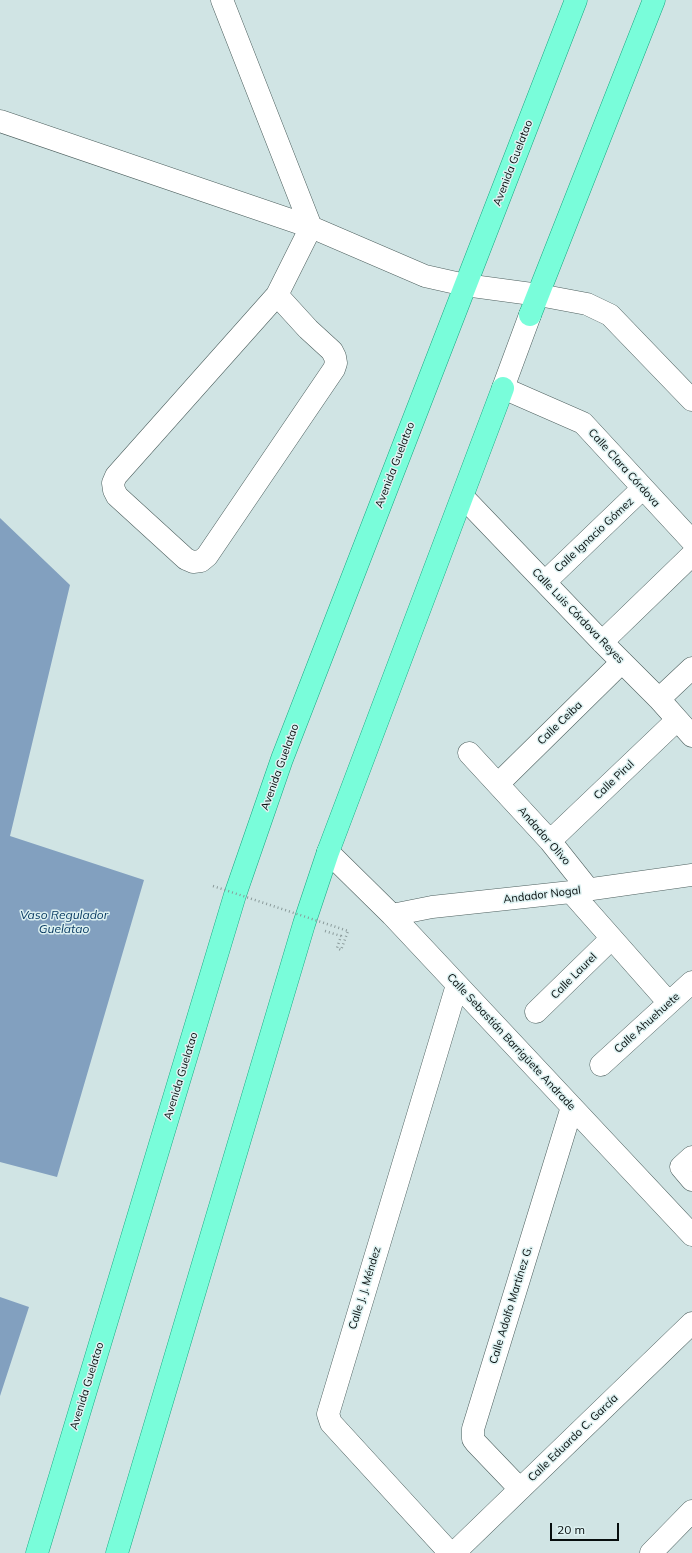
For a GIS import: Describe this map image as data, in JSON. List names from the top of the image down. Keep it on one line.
{"streets":{"main road":["Avenida Guelatao"],"street":["Calle Clara Córdova","Calle Ignacio Gómez","Calle Luis Córdova Reyes","Calle Ceiba","Calle Pirul","Andador Olivo","Andador Nogal","Calle Laurel","Calle Ahuehuete","Calle Sebastián Barrigüete Andrade","Calle J. J. Méndez","Calle Adolfo Martínez G.","Calle Eduardo C. García"]},"crossings":[["Calle Clara Córdova","Calle Ignacio Gómez"],["Calle Ignacio Gómez","Calle Luis Córdova Reyes"],["Calle Luis Córdova Reyes","Calle Ceiba"],["Calle Luis Córdova Reyes","Calle Pirul"],["Calle Ceiba","Andador Olivo"],["Calle Pirul","Andador Olivo"],["Andador Olivo","Andador Nogal"],["Andador Olivo","Calle Laurel"],["Andador Olivo","Calle Ahuehuete"],["Andador Nogal","Calle Sebastián Barrigüete Andrade"],["Calle Sebastián Barrigüete Andrade","Calle J. J. Méndez"],["Calle Sebastián Barrigüete Andrade","Calle Adolfo Martínez G."],["Calle Adolfo Martínez G.","Calle Eduardo C. García"]],"water":["Vaso Regulador Guelatao"],"scale_bar":"20 m"}
